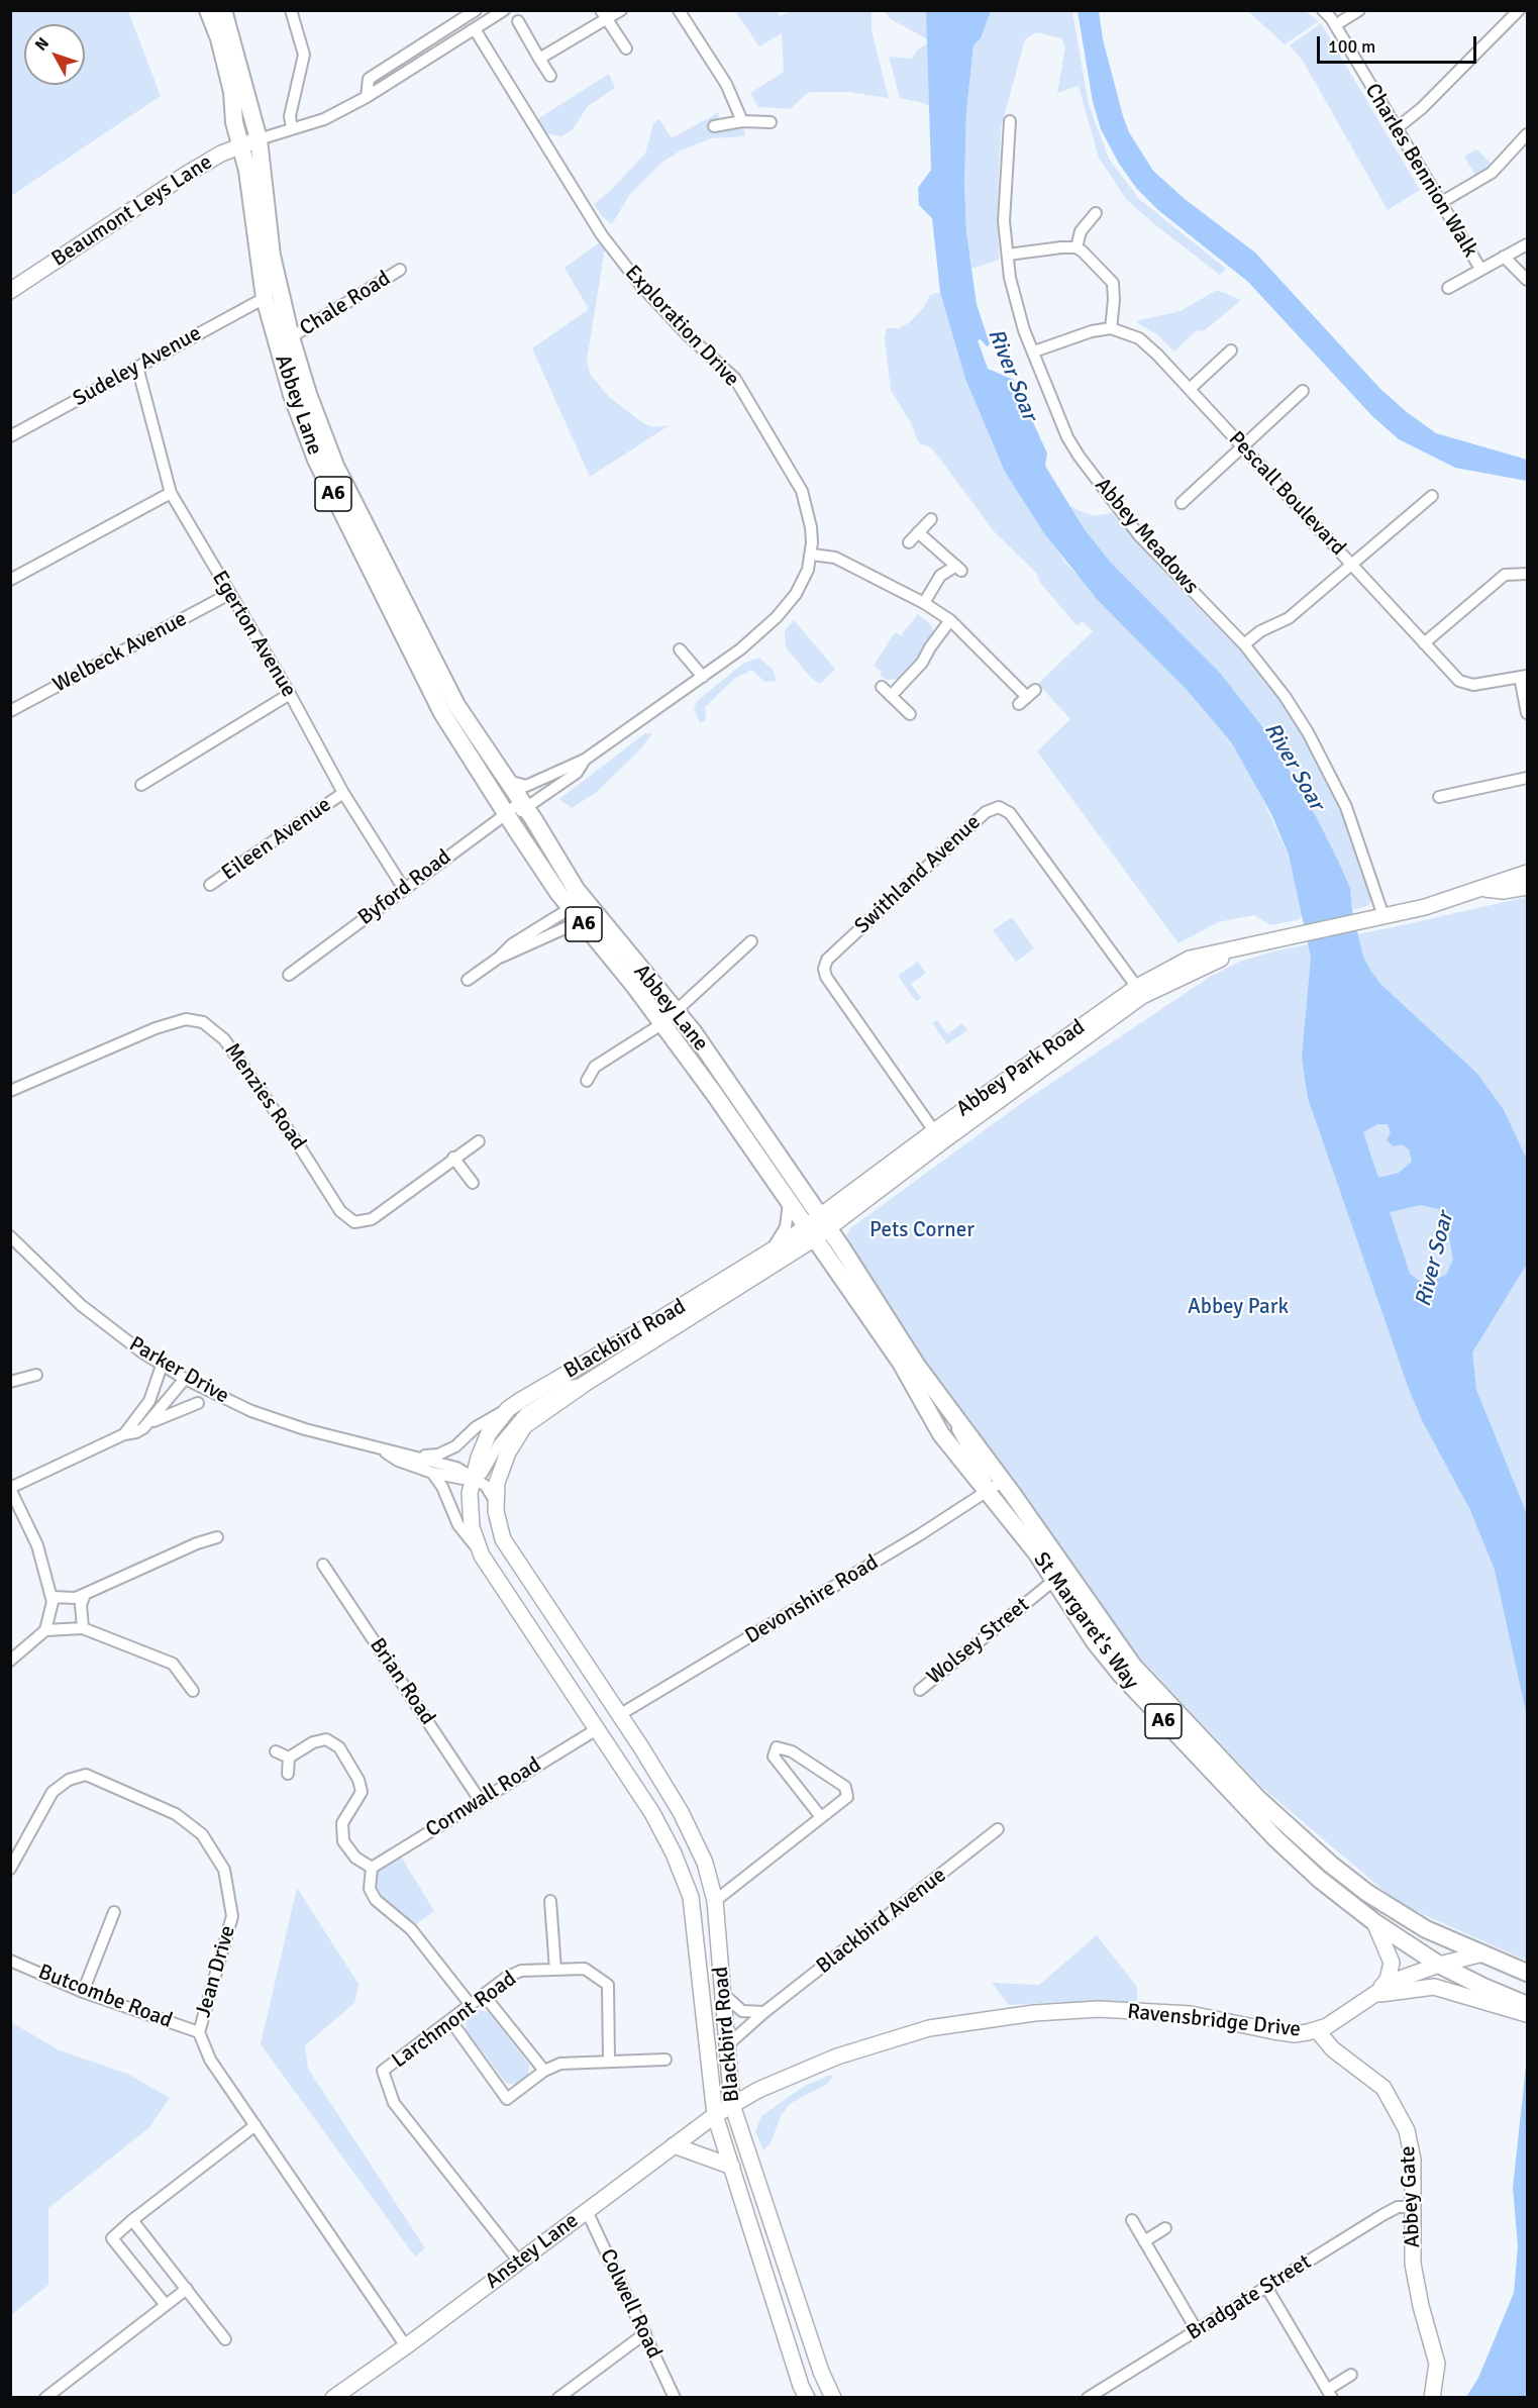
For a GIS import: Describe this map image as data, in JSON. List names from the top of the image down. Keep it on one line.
{"streets":{"main road":["Abbey Lane","A6","St Margaret's Way"],"street":["Charles Bennion Walk","Beaumont Leys Lane","Chale Road","Exploration Drive","Sudeley Avenue","Pescall Boulevard","Abbey Meadows","Egerton Avenue","Welbeck Avenue","Eileen Avenue","Swithland Avenue","Byford Road","Abbey Park Road","Menzies Road","Blackbird Road","Parker Drive","Devonshire Road","Wolsey Street","Brian Road","Cornwall Road","Blackbird Avenue","Jean Drive","Butcombe Road","Larchmont Road","Ravensbridge Drive","Abbey Gate","Anstey Lane","Bradgate Street","Colwell Road"]},"crossings":[["Beaumont Leys Lane","Abbey Lane"],["Chale Road","Abbey Lane"],["Exploration Drive","Abbey Lane"],["Exploration Drive","Byford Road"],["Sudeley Avenue","Abbey Lane"],["Sudeley Avenue","Egerton Avenue"],["Abbey Lane","Byford Road"],["Abbey Lane","Abbey Park Road"],["Abbey Lane","Blackbird Road"],["Abbey Lane","St Margaret's Way"],["Abbey Meadows","Abbey Park Road"],["Egerton Avenue","Welbeck Avenue"],["Egerton Avenue","Eileen Avenue"],["Egerton Avenue","Byford Road"],["Swithland Avenue","Abbey Park Road"],["Abbey Park Road","Blackbird Road"],["Abbey Park Road","St Margaret's Way"],["Blackbird Road","Parker Drive"],["Blackbird Road","Devonshire Road"],["Blackbird Road","St Margaret's Way"],["Blackbird Road","Cornwall Road"],["Blackbird Road","Blackbird Avenue"],["Blackbird Road","Ravensbridge Drive"],["Blackbird Road","Anstey Lane"],["Devonshire Road","St Margaret's Way"],["St Margaret's Way","Wolsey Street"],["St Margaret's Way","Ravensbridge Drive"],["Brian Road","Cornwall Road"],["Jean Drive","Butcombe Road"],["Jean Drive","Anstey Lane"],["Larchmont Road","Anstey Lane"],["Ravensbridge Drive","Abbey Gate"],["Ravensbridge Drive","Anstey Lane"],["Abbey Gate","Bradgate Street"],["Anstey Lane","Colwell Road"]],"water":["River Soar"],"parks":["Pets Corner","Abbey Park"],"scale_bar":"100 m","north":"top left"}
